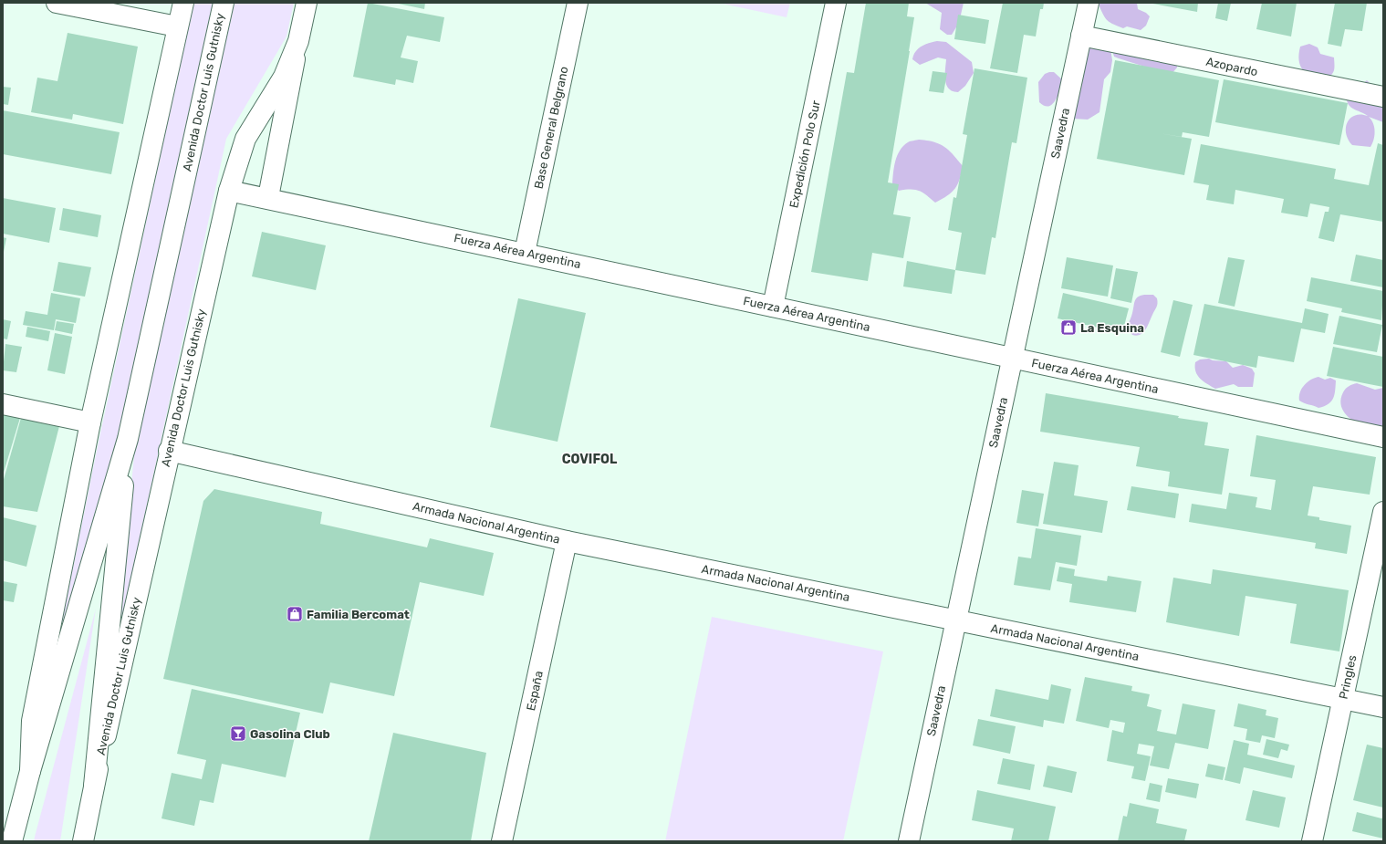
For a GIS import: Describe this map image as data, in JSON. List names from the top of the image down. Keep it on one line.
{"streets":{"street":["Azopardo","Avenida Doctor Luis Gutnisky","Base General Belgrano","Saavedra","Expedición Polo Sur","Fuerza Aérea Argentina","Armada Nacional Argentina","Pringles","España"]},"crossings":[["Azopardo","Saavedra"],["Avenida Doctor Luis Gutnisky","Fuerza Aérea Argentina"],["Avenida Doctor Luis Gutnisky","Armada Nacional Argentina"],["Base General Belgrano","Fuerza Aérea Argentina"],["Saavedra","Fuerza Aérea Argentina"],["Saavedra","Armada Nacional Argentina"],["Expedición Polo Sur","Fuerza Aérea Argentina"],["Armada Nacional Argentina","Pringles"],["Armada Nacional Argentina","España"]],"districts":["COVIFOL"],"places":{"shop":["La Esquina","Familia Bercomat"],"bar":["Gasolina Club"]}}
